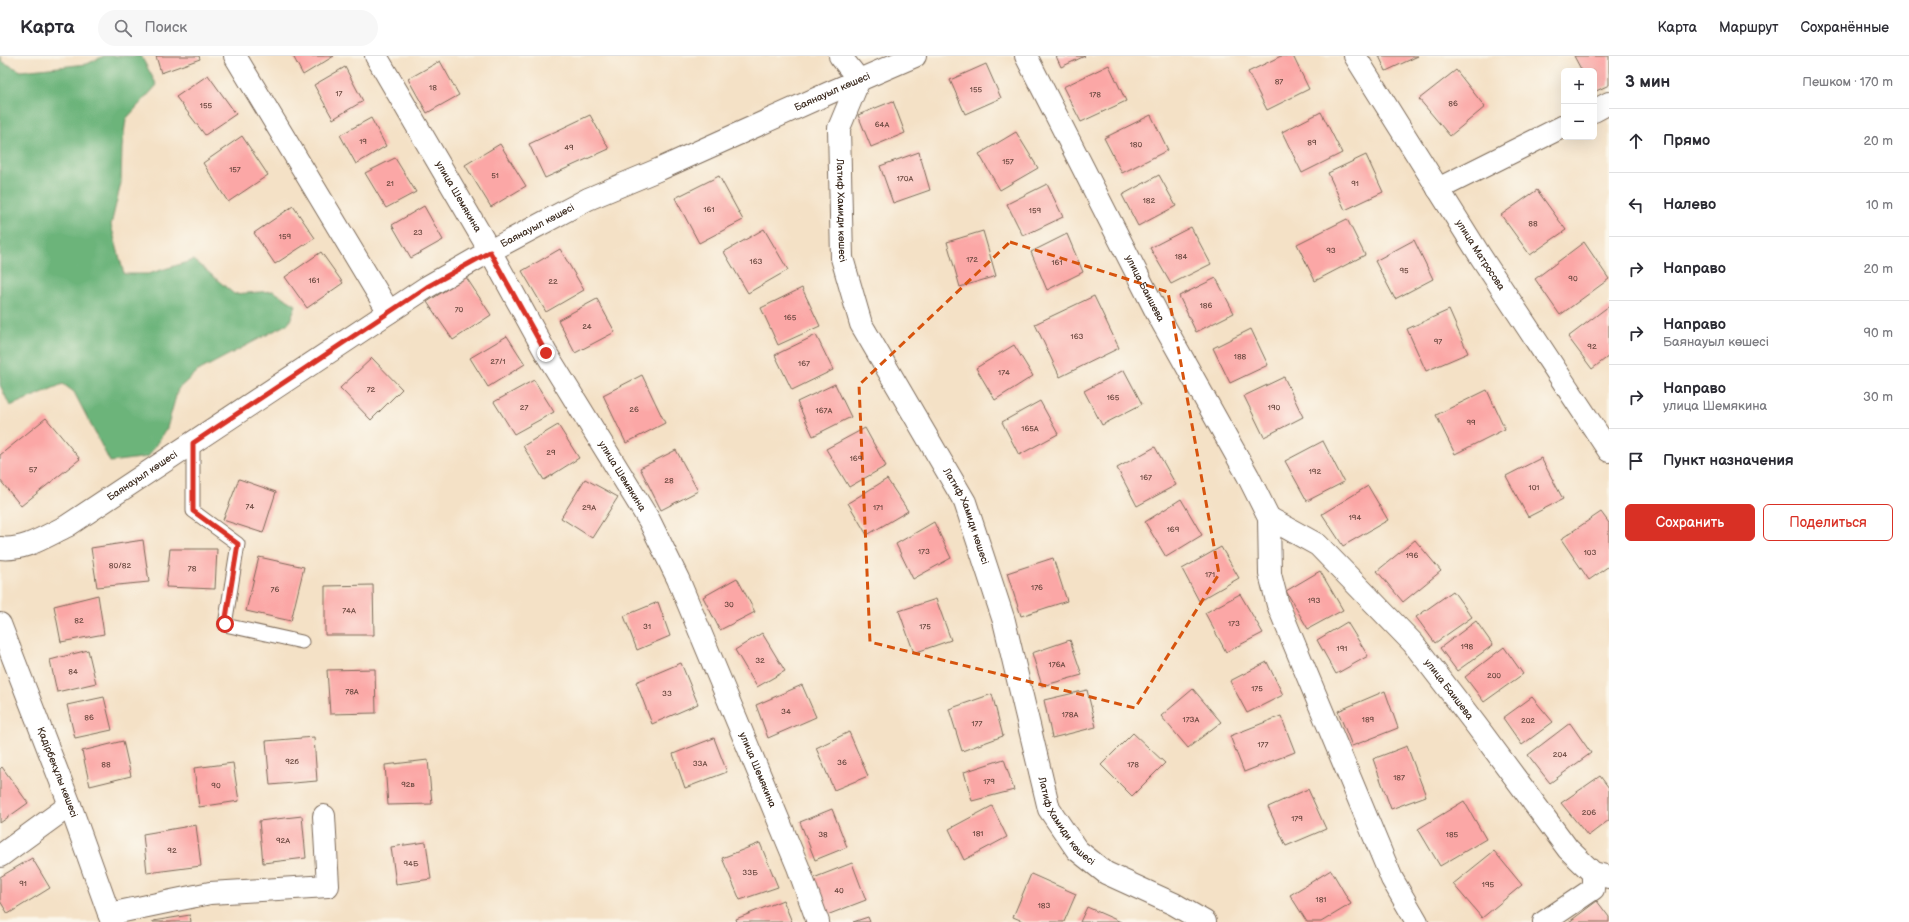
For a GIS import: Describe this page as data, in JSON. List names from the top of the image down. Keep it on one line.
{"streets":{"street":["Баянауыл көшесі","улица Шемякина","Латиф Хамиди көшесі","улица Матросова","улица Баишева","Қадірбекұлы көшесі"]},"crossings":[["Баянауыл көшесі","улица Шемякина"],["Баянауыл көшесі","Латиф Хамиди көшесі"]],"house_numbers":["87","18","155","17","178","86","155","64А","19","89","180","49","157","157","51","170А","21","91","182","161","159","88","23","159","93","184","172","163","161","95","90","161","22","186","70","165","24","163","97","92","188","27/1","167","174","72","165","27","190","26","167А","99","165А","29","169","57","192","167","28","101","74","29А","171","194","169","173","103","196","80/82","78","171","176","76","193","30","74А","82","173","31","175","198","191","32","176А","84","200","175","78А","33","34","178А","86","173А","189","202","177","177","204","92б","36","33А","88","178","187","179","92в","90","206","179","181","38","185","92А","92","94Б","33Б","91","195","40","181","183"],"page":{"header":"Карта","search":"Поиск","nav":["Карта","Маршрут","Сохранённые"],"heading":["3 мин","Пешком · 170 m"],"map_buttons":["+","−"],"list":[["Прямо","20 m"],["Налево","10 m"],["Направо","20 m"],["Направо","Баянауыл көшесі","90 m"],["Направо","улица Шемякина","30 m"],"Пункт назначения"],"buttons":["Сохранить","Поделиться"]}}
